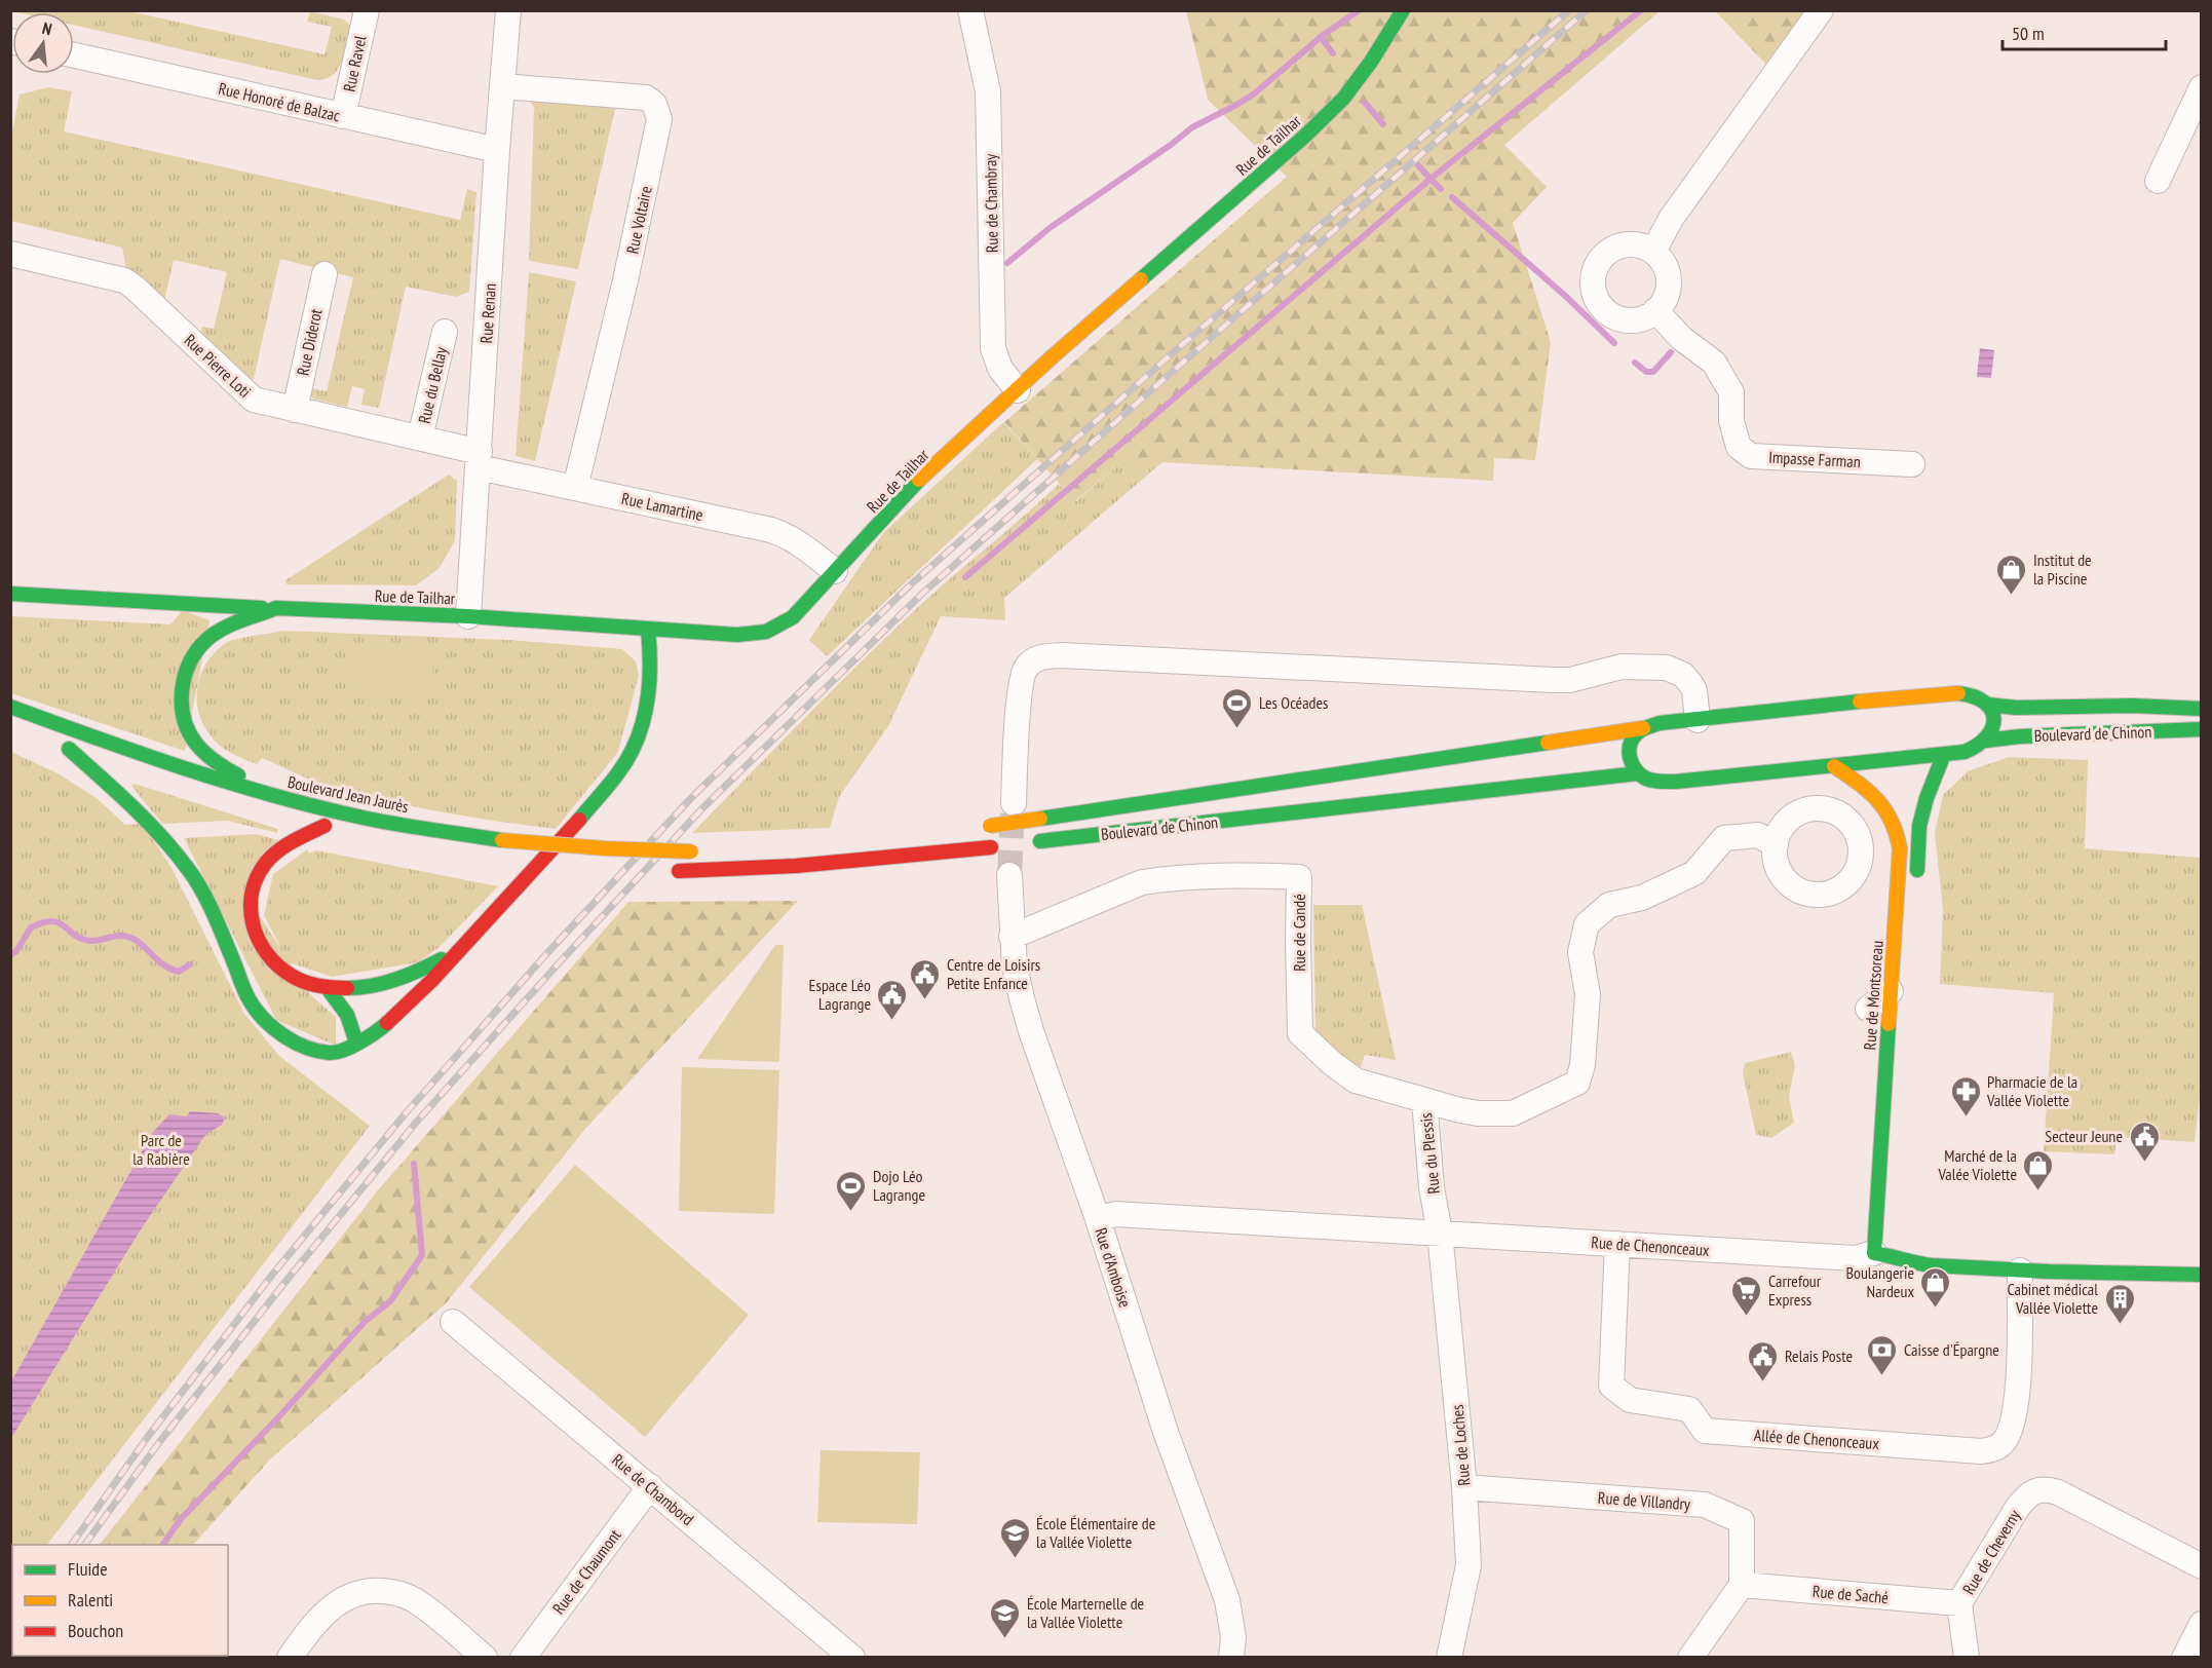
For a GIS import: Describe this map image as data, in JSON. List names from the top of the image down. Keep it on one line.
{"streets":{"main road":["Rue de Tailhar","Boulevard de Chinon","Boulevard Jean Jaurès","Rue de Montsoreau","Rue de Chenonceaux"],"street":["Rue Ravel","Rue Honoré de Balzac","Rue de Chambray","Rue Voltaire","Rue Renan","Rue Diderot","Rue Pierre Loti","Rue du Bellay","Impasse Farman","Rue Lamartine","Rue de Candé","Rue du Plessis","Rue d'Amboise","Allée de Chenonceaux","Rue de Loches","Rue de Chambord","Rue de Villandry","Rue de Cheverny","Rue de Chaumont","Rue de Saché"]},"crossings":[["Rue Ravel","Rue Honoré de Balzac"],["Rue Honoré de Balzac","Rue Renan"],["Rue de Tailhar","Rue de Chambray"],["Rue de Tailhar","Rue Renan"],["Rue de Tailhar","Rue Lamartine"],["Rue Voltaire","Rue Renan"],["Rue Voltaire","Rue Lamartine"],["Rue Renan","Rue Pierre Loti"],["Rue Renan","Rue Lamartine"],["Rue Diderot","Rue Pierre Loti"],["Rue Pierre Loti","Rue du Bellay"],["Rue Pierre Loti","Rue Lamartine"],["Boulevard de Chinon","Rue de Montsoreau"],["Rue de Candé","Rue du Plessis"],["Rue de Candé","Rue d'Amboise"],["Rue de Montsoreau","Rue de Chenonceaux"],["Rue du Plessis","Rue de Chenonceaux"],["Rue du Plessis","Rue de Loches"],["Rue de Chenonceaux","Rue d'Amboise"],["Rue de Chenonceaux","Allée de Chenonceaux"],["Rue de Chenonceaux","Rue de Loches"],["Rue de Loches","Rue de Villandry"],["Rue de Chambord","Rue de Chaumont"],["Rue de Villandry","Rue de Saché"],["Rue de Cheverny","Rue de Saché"]],"parks":["Parc de la Rabière"],"places":{"shop":["Institut de la Piscine","Marché de la Valée Violette","Boulangerie Nardeux"],"sports":["Les Océades","Dojo Léo Lagrange"],"public building":["Centre de Loisirs Petite Enfance","Espace Léo Lagrange","Secteur Jeune","Relais Poste"],"pharmacy":["Pharmacie de la Vallée Violette"],"supermarket":["Carrefour Express"],"building":["Cabinet médical Vallée Violette"],"bank":["Caisse d'Épargne"],"school or university":["École Élémentaire de la Vallée Violette","École Marternelle de la Vallée Violette"]},"legend":["Fluide","Ralenti","Bouchon"],"scale_bar":"50 m","north":"top"}
